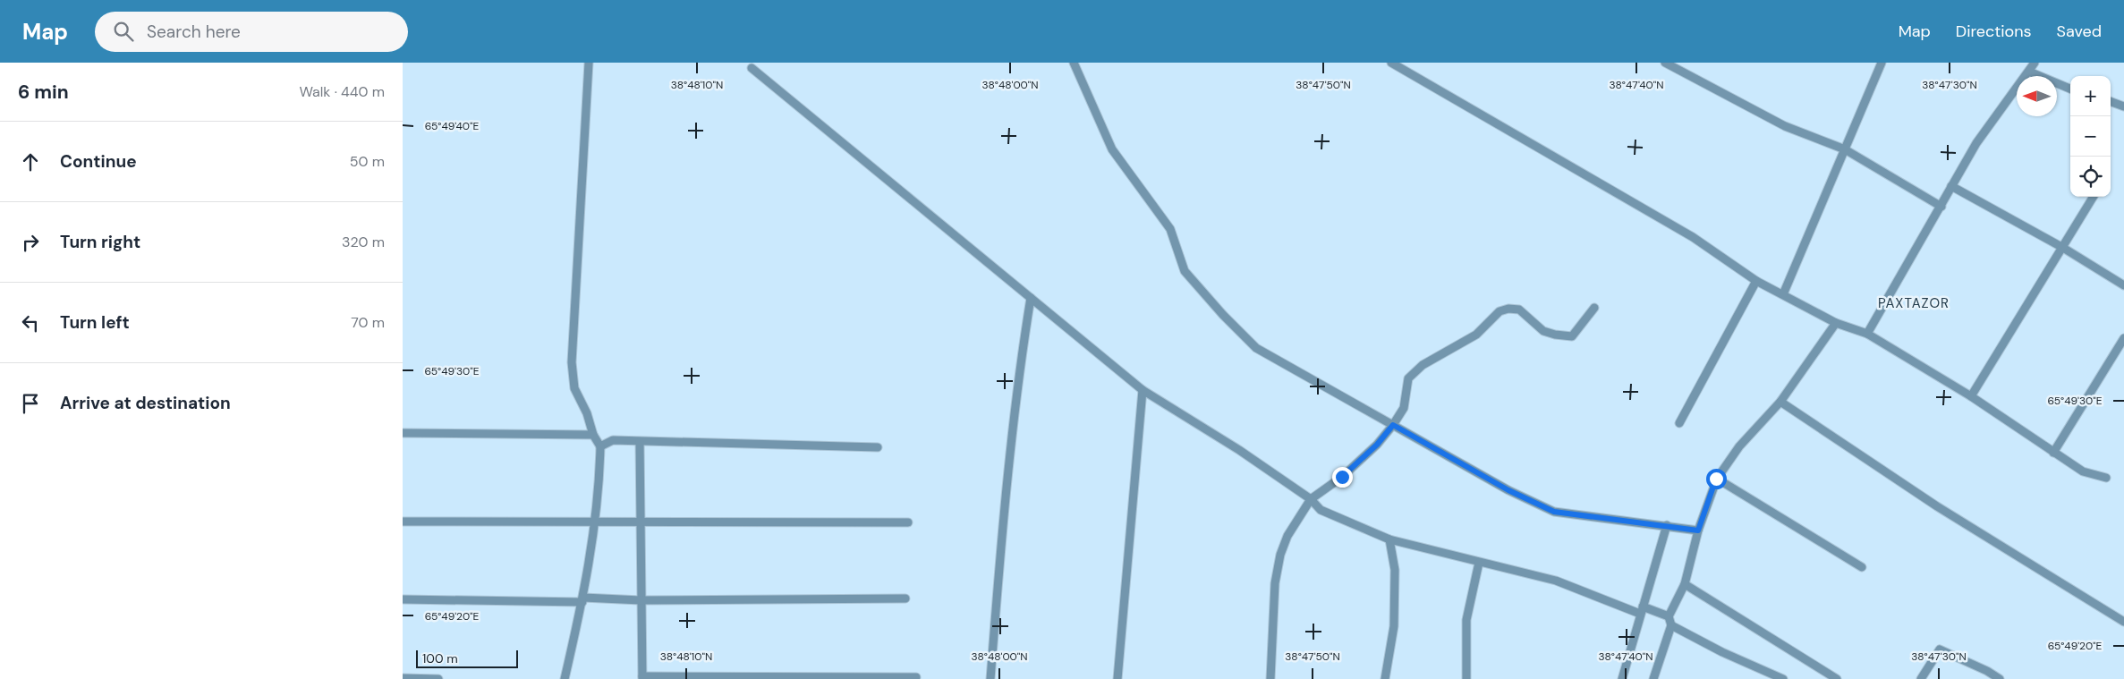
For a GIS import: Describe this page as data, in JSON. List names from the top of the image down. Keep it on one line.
{"districts":["PAXTAZOR"],"scale_bar":"100 m","north":"left","page":{"header":"Map","search":"Search here","nav":["Map","Directions","Saved"],"heading":["6 min","Walk · 440 m"],"map_buttons":["+","−"],"list":[["Continue","50 m"],["Turn right","320 m"],["Turn left","70 m"],"Arrive at destination"],"scale":"100 m"},"coordinates":["38°48'10\"N","38°48'00\"N","38°47'50\"N","38°47'40\"N","38°47'30\"N","65°49'40\"E","65°49'30\"E","65°49'20\"E"]}
